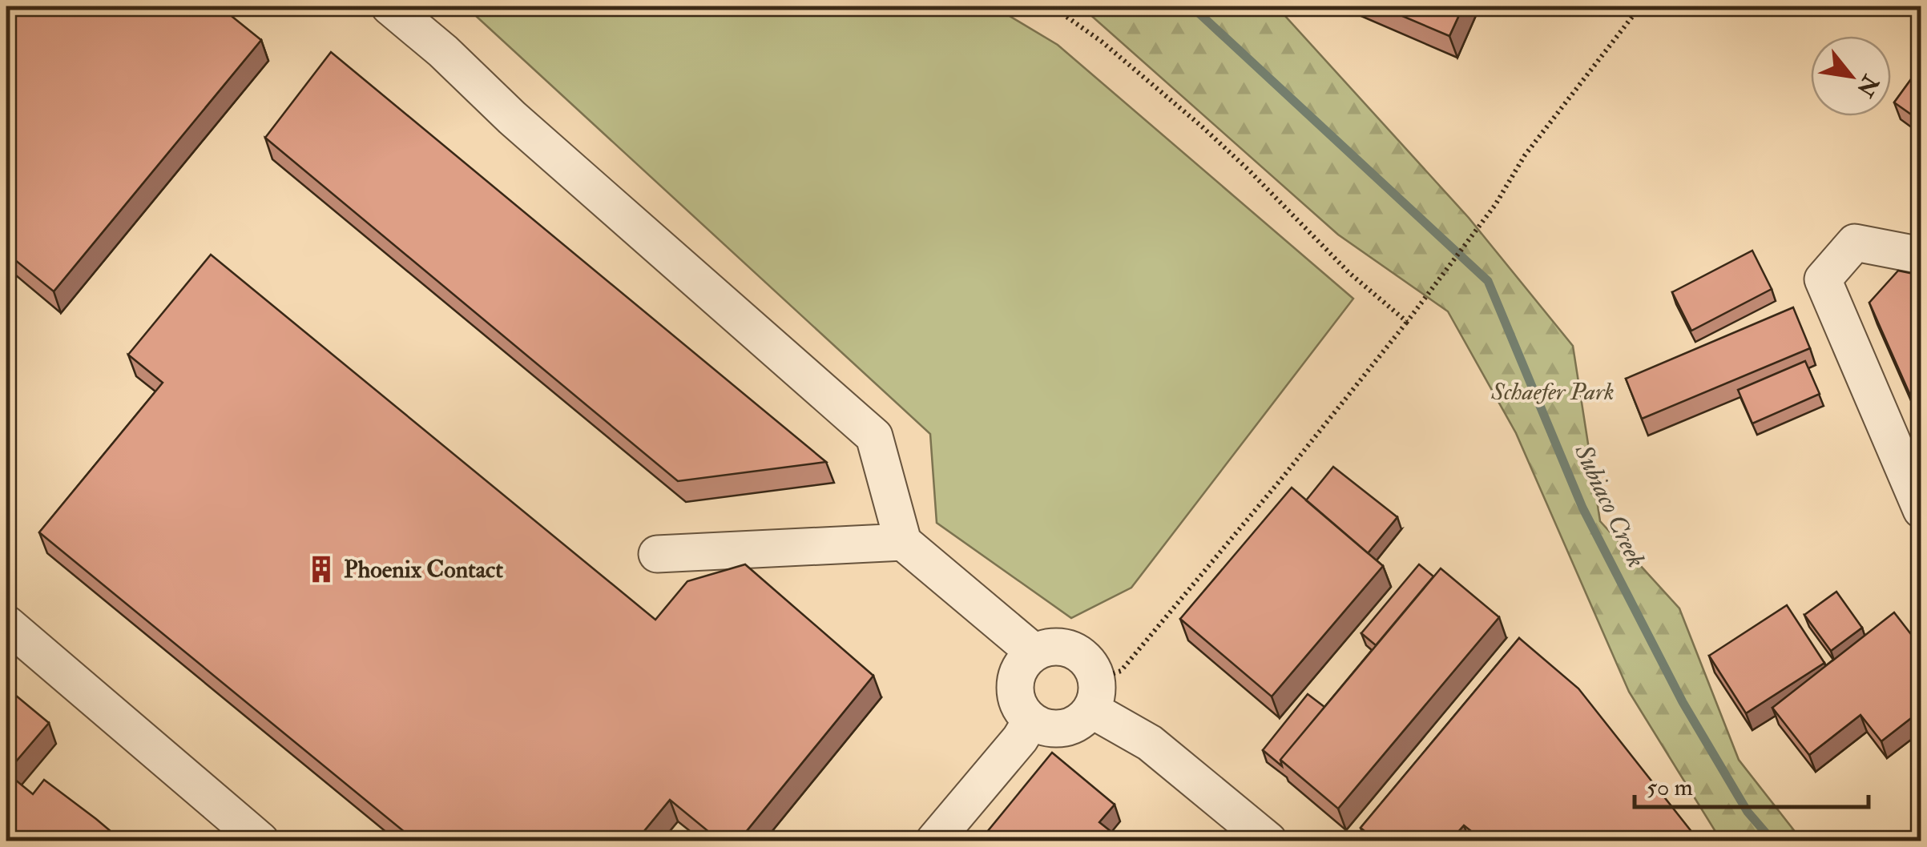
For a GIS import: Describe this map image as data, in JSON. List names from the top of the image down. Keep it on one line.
{"water":["Subiaco Creek"],"parks":["Schaefer Park"],"places":{"building":["Phoenix Contact"]},"scale_bar":"50 m","north":"bottom right"}
